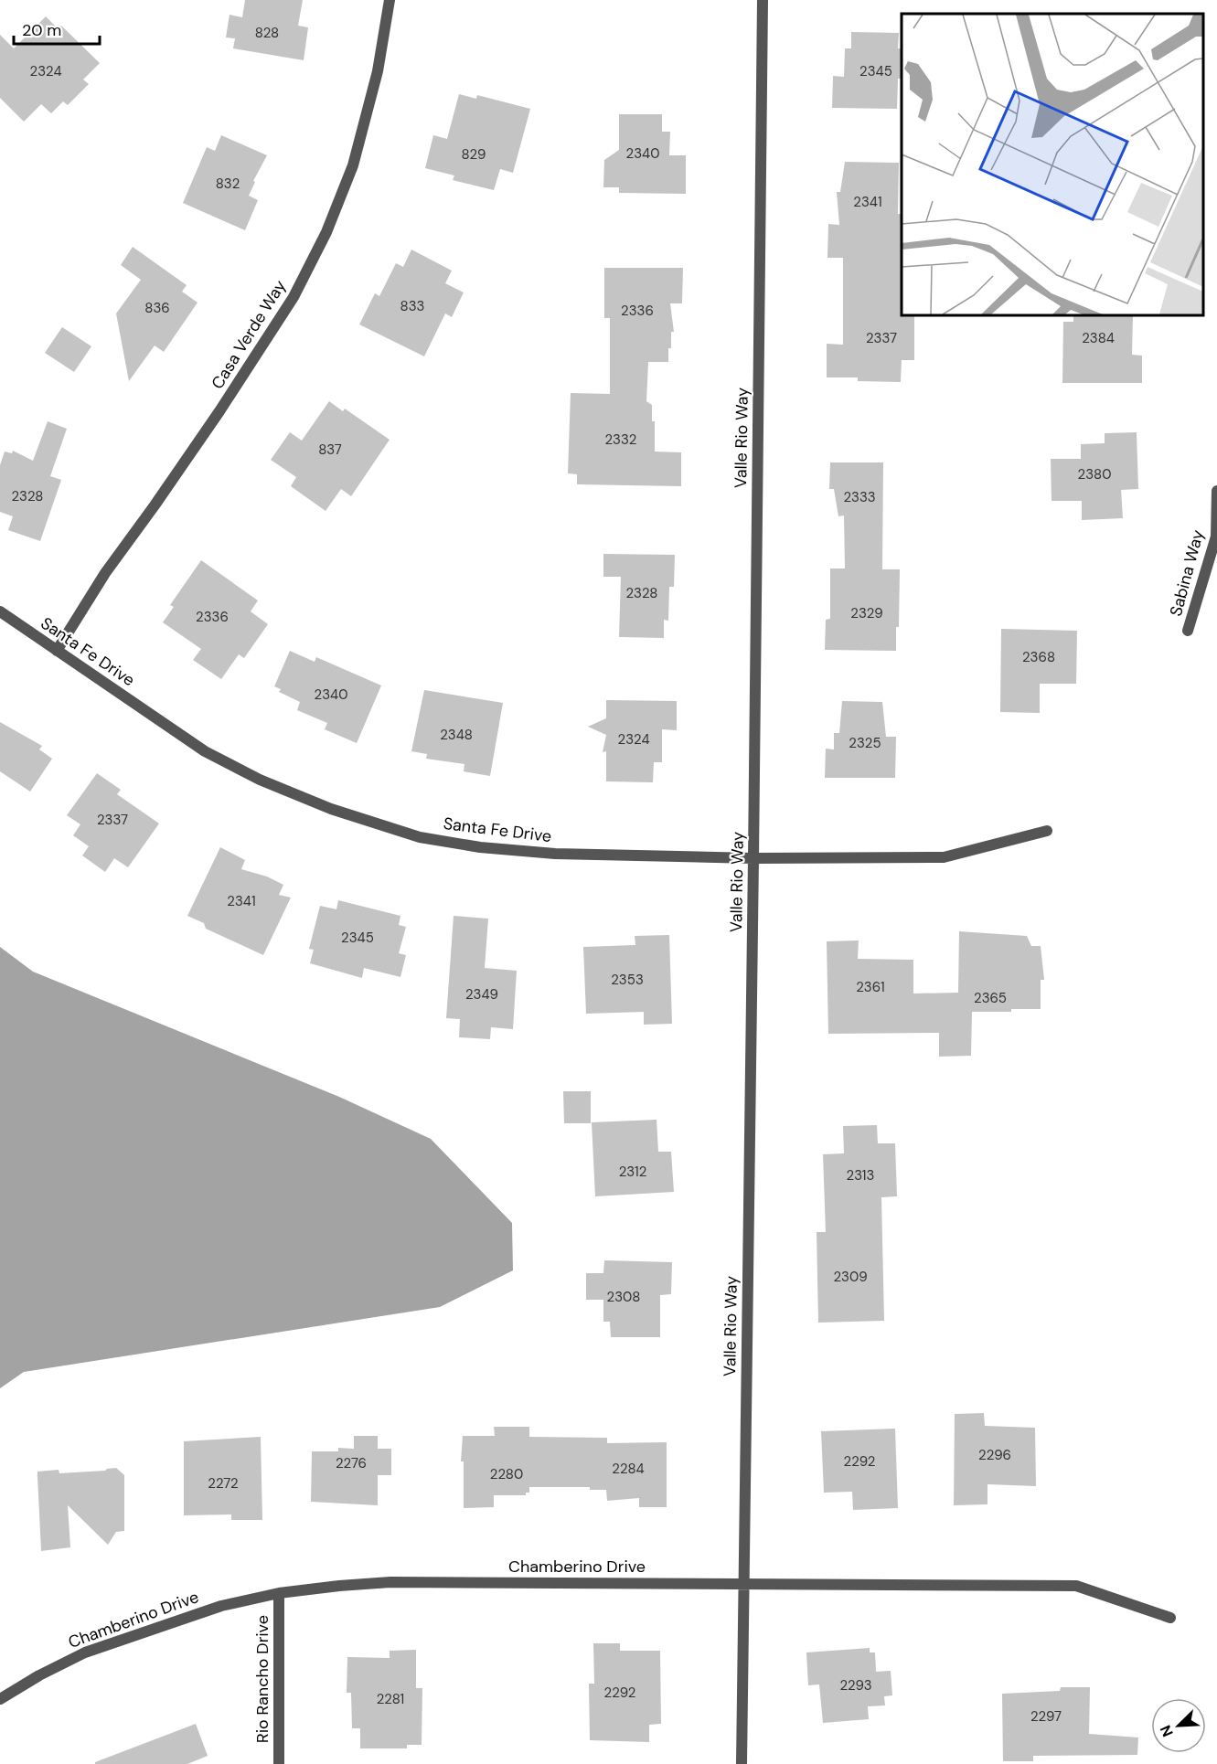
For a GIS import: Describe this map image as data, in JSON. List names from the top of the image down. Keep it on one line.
{"streets":{"street":["Casa Verde Way","Valle Rio Way","Sabina Way","Santa Fe Drive","Chamberino Drive","Rio Rancho Drive"]},"crossings":[["Casa Verde Way","Santa Fe Drive"],["Valle Rio Way","Santa Fe Drive"],["Valle Rio Way","Chamberino Drive"],["Chamberino Drive","Rio Rancho Drive"]],"house_numbers":["828","2324","2345","2340","829","832","2341","833","836","2336","2337","2384","2332","837","2380","2328","2333","2328","2329","2336","2368","2340","2348","2324","2325","2337","2341","2345","2353","2361","2349","2365","2312","2313","2309","2308","2296","2292","2276","2284","2280","2272","2293","2292","2281","2297"],"scale_bar":"20 m","north":"bottom left"}
